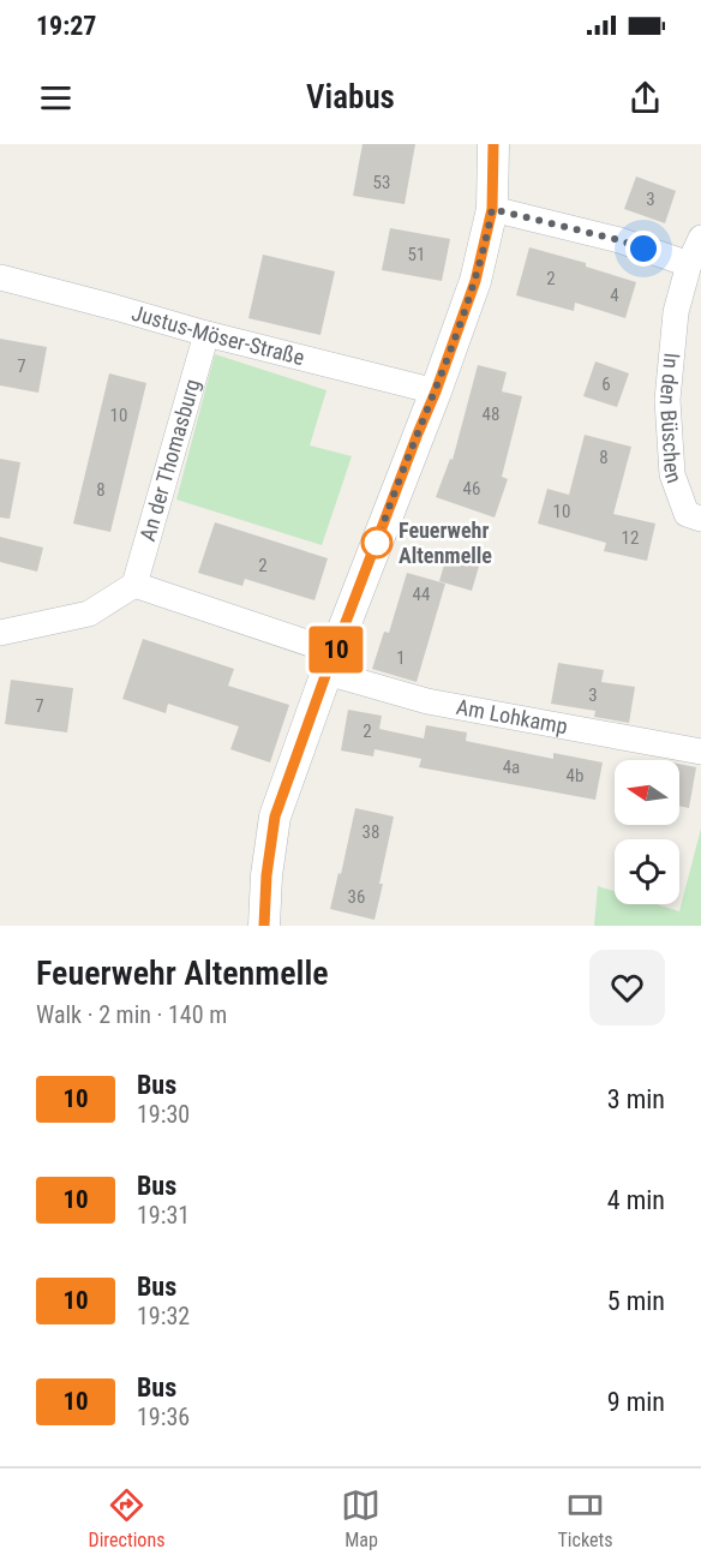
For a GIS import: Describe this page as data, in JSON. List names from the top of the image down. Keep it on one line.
{"streets":{"street":["Justus-Möser-Straße","In den Büschen","An der Thomasburg","Am Lohkamp"]},"crossings":[["Justus-Möser-Straße","An der Thomasburg"]],"places":["Feuerwehr Altenmelle"],"lines":["bus line 10"],"house_numbers":["53","3","51","2","4","7","6","48","10","8","46","8","10","12","2","44","1","3","7","2","4a","4b","38","36"],"north":"left","page":{"status":"19:27","header":"Viabus","on_map":"10","heading":["Feuerwehr Altenmelle","Walk · 2 min · 140 m"],"list":[{"mark":"10","name":"Bus","note":"19:30","value":"3 min"},{"mark":"10","name":"Bus","note":"19:31","value":"4 min"},{"mark":"10","name":"Bus","note":"19:32","value":"5 min"},{"mark":"10","name":"Bus","note":"19:36","value":"9 min"}],"tabs":["Directions","Map","Tickets"]}}
